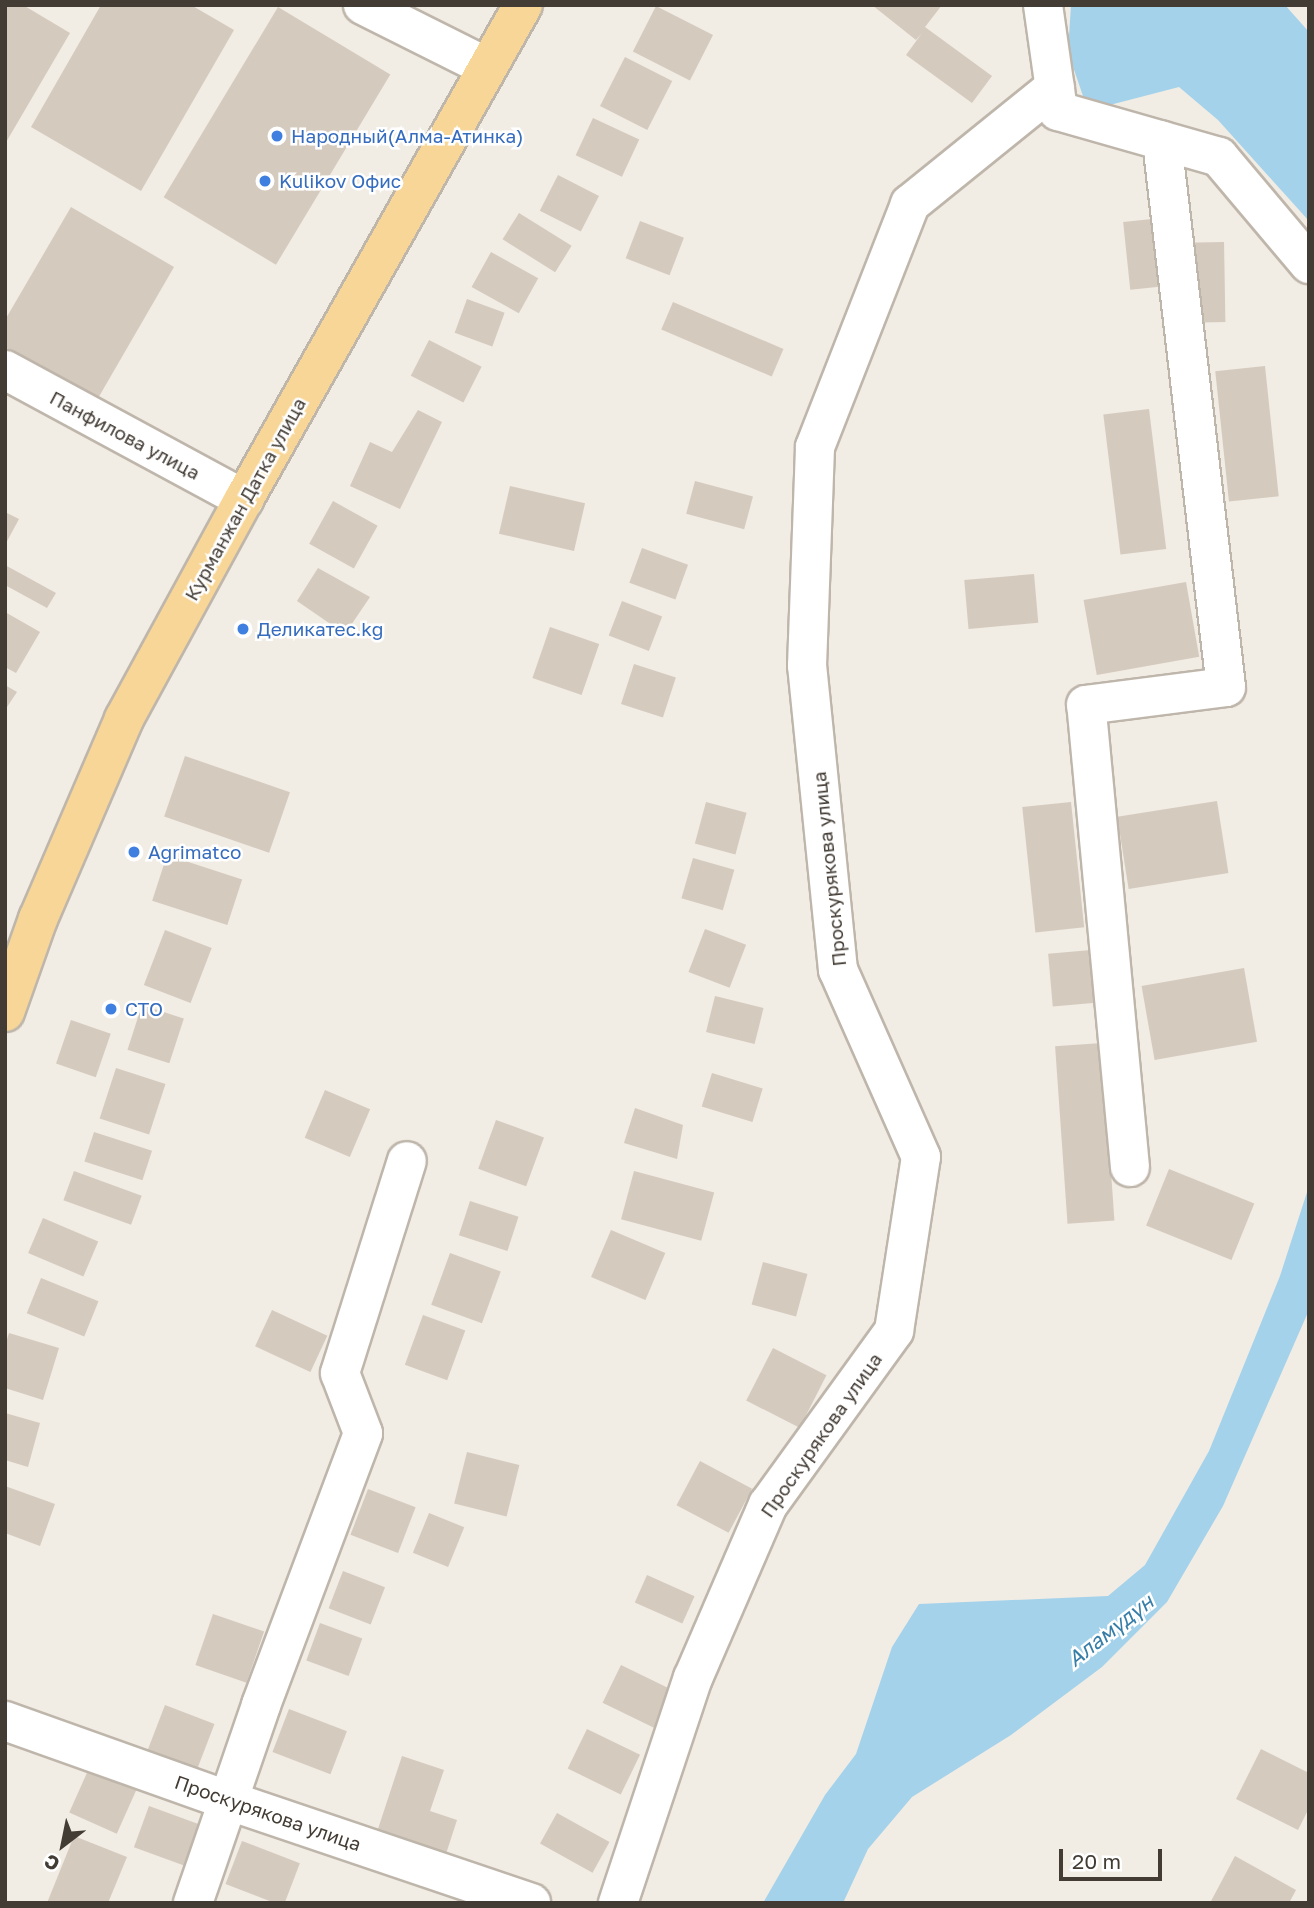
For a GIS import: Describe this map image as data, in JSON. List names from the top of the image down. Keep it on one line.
{"streets":{"main road":["Курманжан Датка улица"],"street":["Панфилова улица","Проскурякова улица"]},"crossings":[["Панфилова улица","Курманжан Датка улица"]],"water":["Аламүдүн"],"places":["Народный(Алма-Атинка)","Kulikov Офис","Деликатес.kg","Agrimatco","СТО"],"scale_bar":"20 m","north":"bottom left"}
